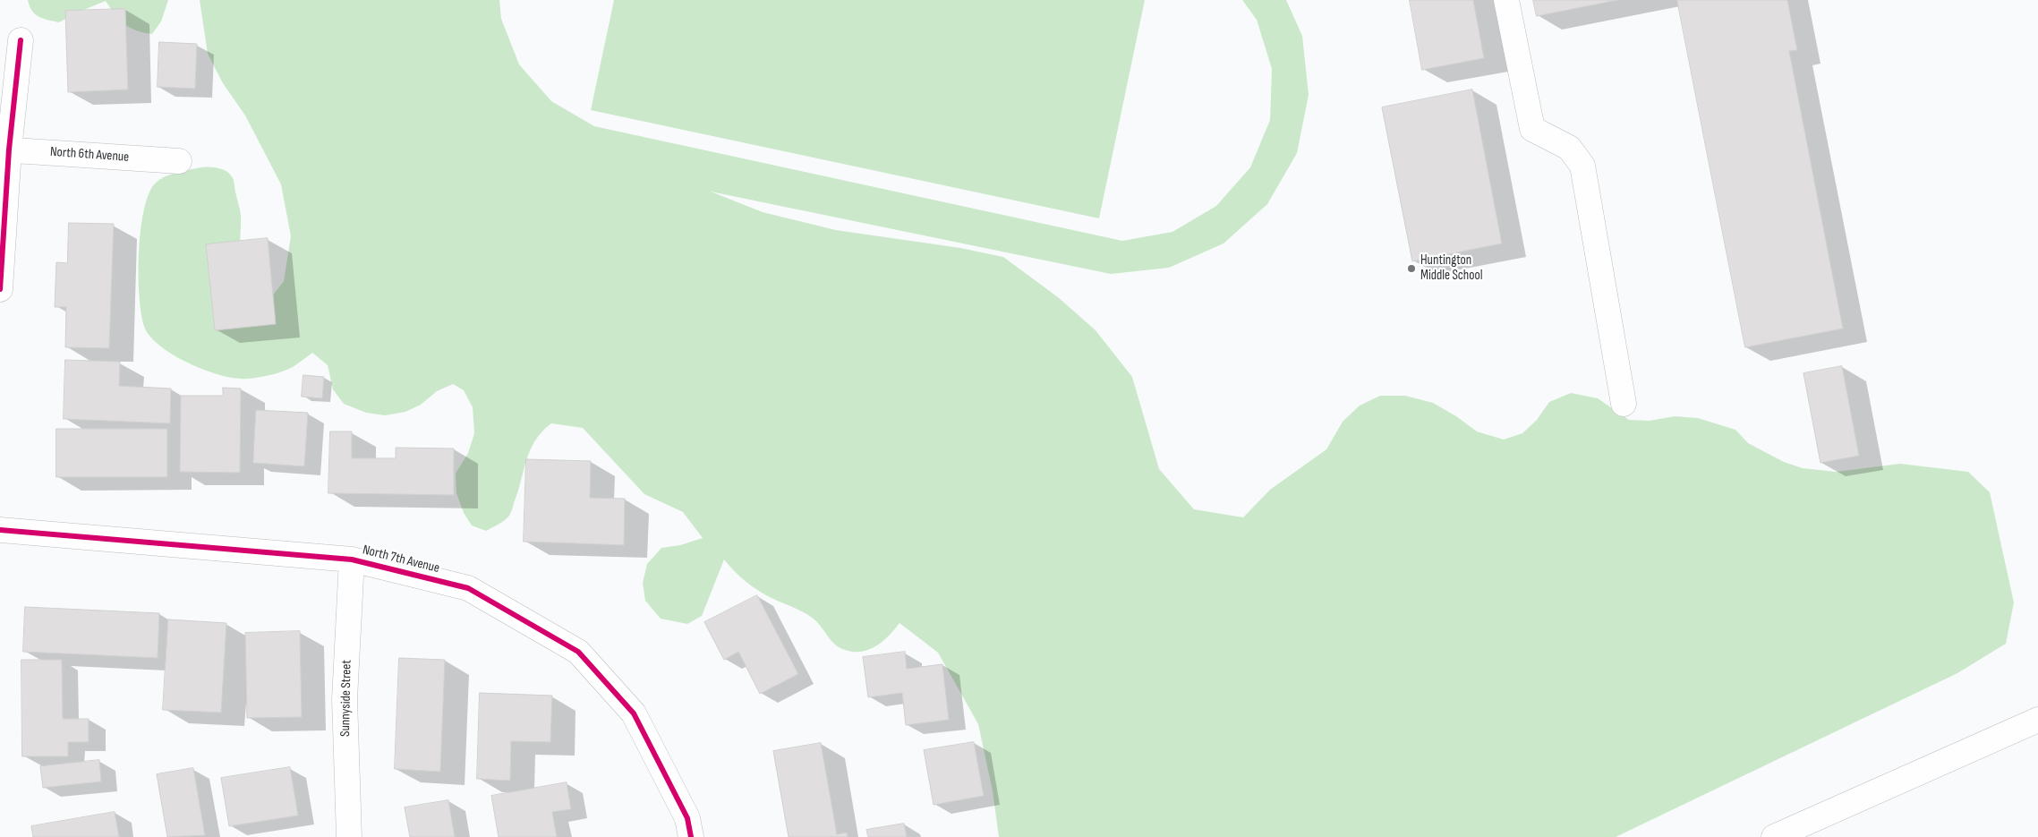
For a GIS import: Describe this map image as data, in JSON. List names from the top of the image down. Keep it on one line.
{"streets":{"main road":["North 6th Avenue","North 7th Avenue","Sunnyside Street"]},"crossings":[["North 7th Avenue","Sunnyside Street"]],"places":["Huntington Middle School"]}
